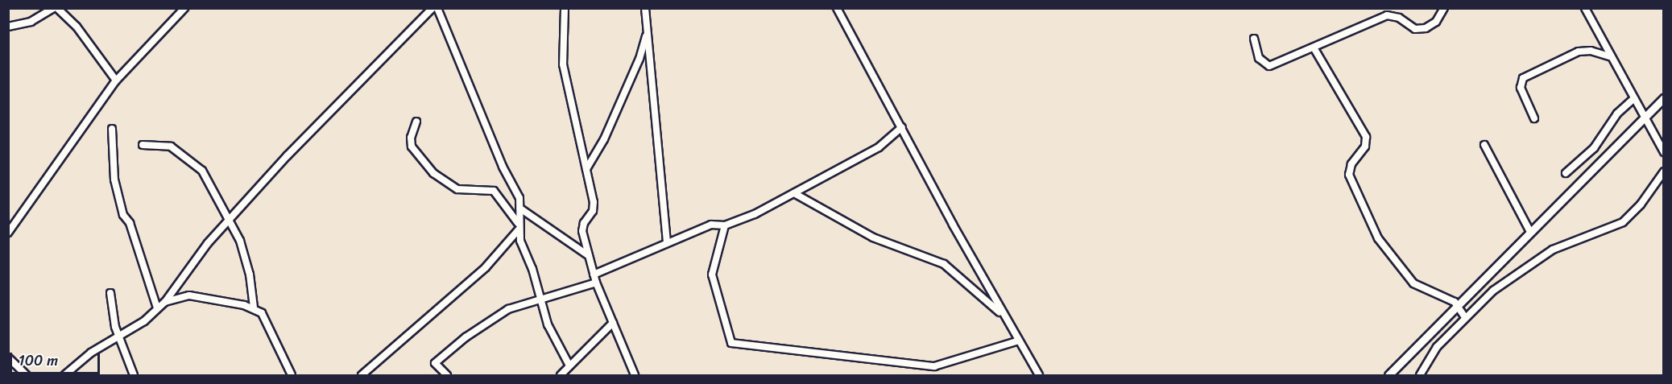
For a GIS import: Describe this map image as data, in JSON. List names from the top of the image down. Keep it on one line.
{"scale_bar":"100 m"}
